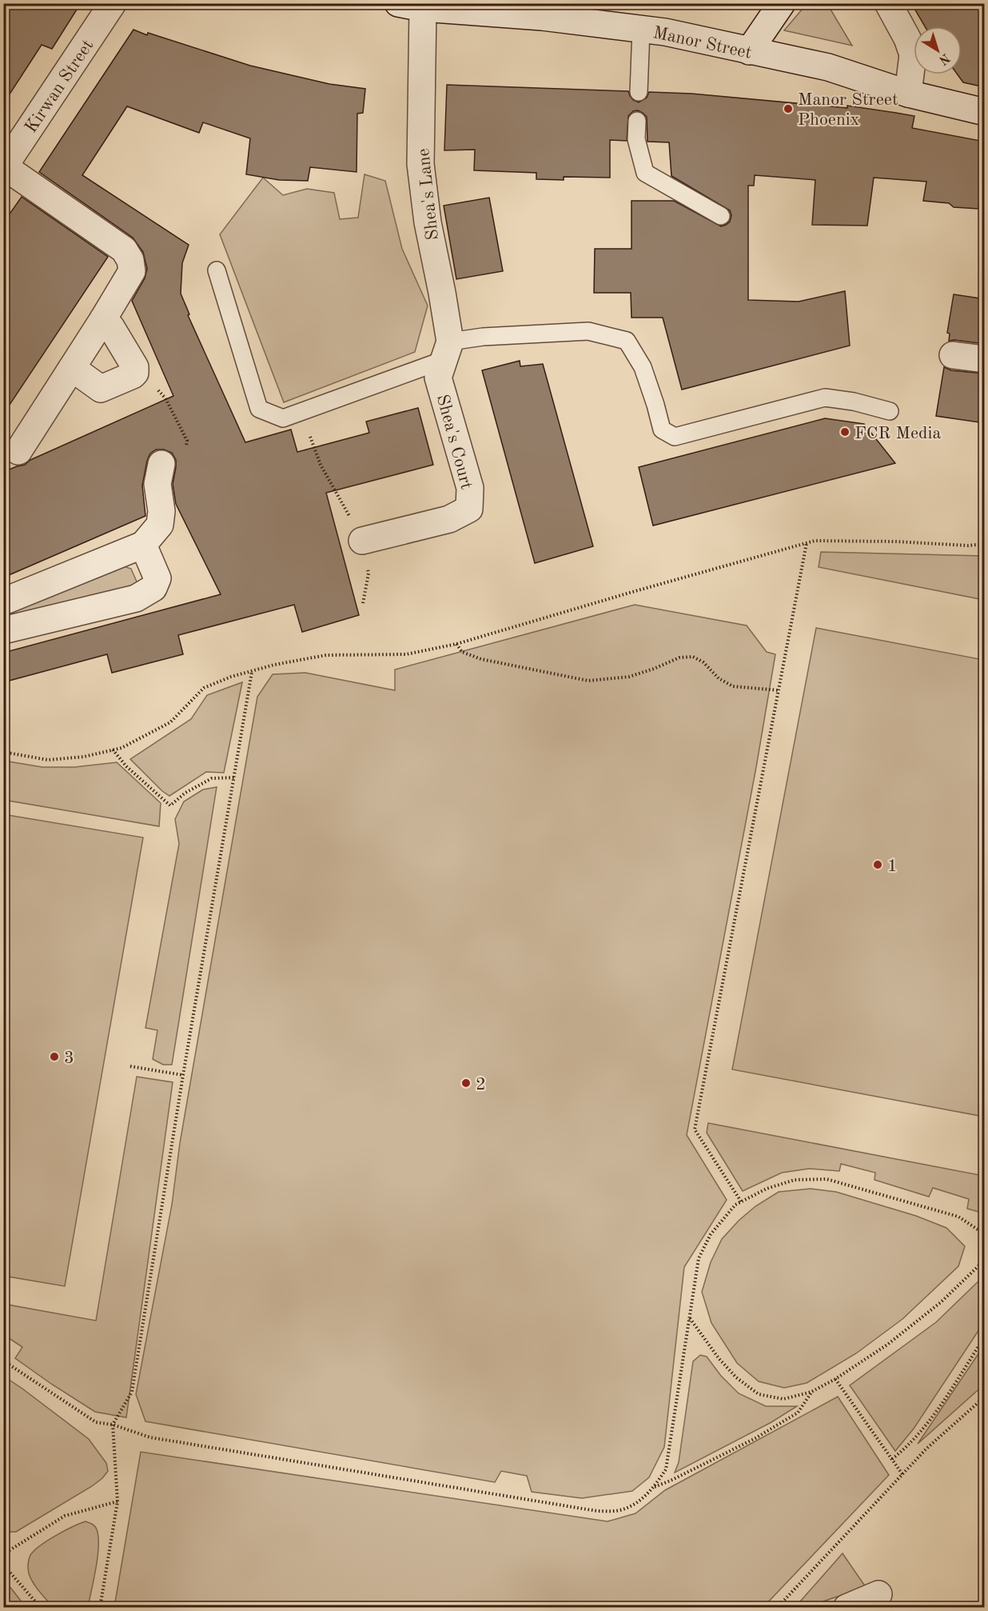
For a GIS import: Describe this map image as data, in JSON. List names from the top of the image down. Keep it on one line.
{"streets":{"street":["Manor Street","Kirwan Street","Shea's Lane","Shea's Court"]},"crossings":[["Manor Street","Shea's Lane"],["Shea's Lane","Shea's Court"]],"places":["Manor Street Phoenix","FCR Media","1","3","2"],"north":"bottom right"}
